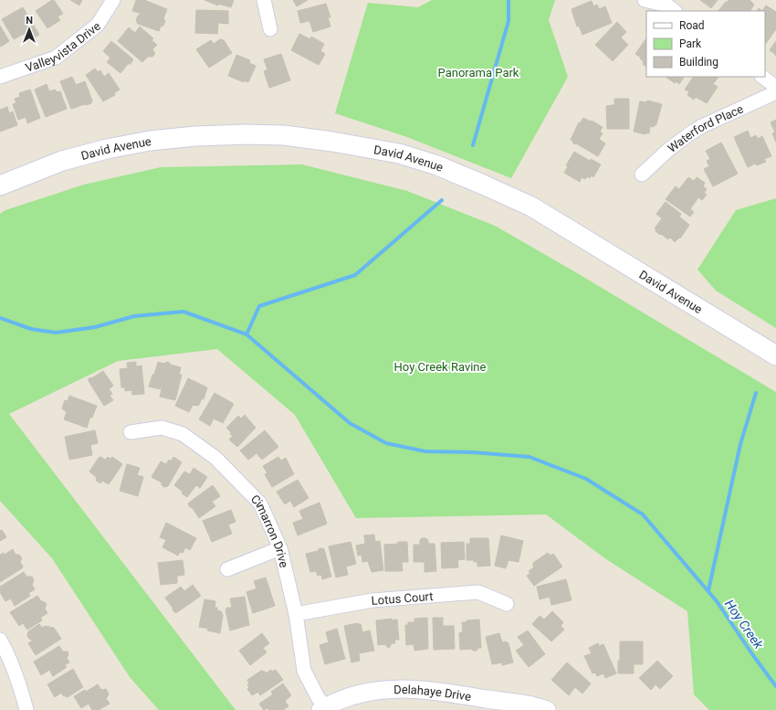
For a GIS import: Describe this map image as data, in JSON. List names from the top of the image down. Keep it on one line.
{"streets":{"main road":["David Avenue"],"street":["Valleyvista Drive","Waterford Place","Cimarron Drive","Lotus Court","Delahaye Drive"]},"crossings":[["Cimarron Drive","Lotus Court"],["Cimarron Drive","Delahaye Drive"]],"water":["Hoy Creek"],"parks":["Panorama Park","Hoy Creek Ravine"],"legend":["Road","Park","Building"],"north":"top"}
